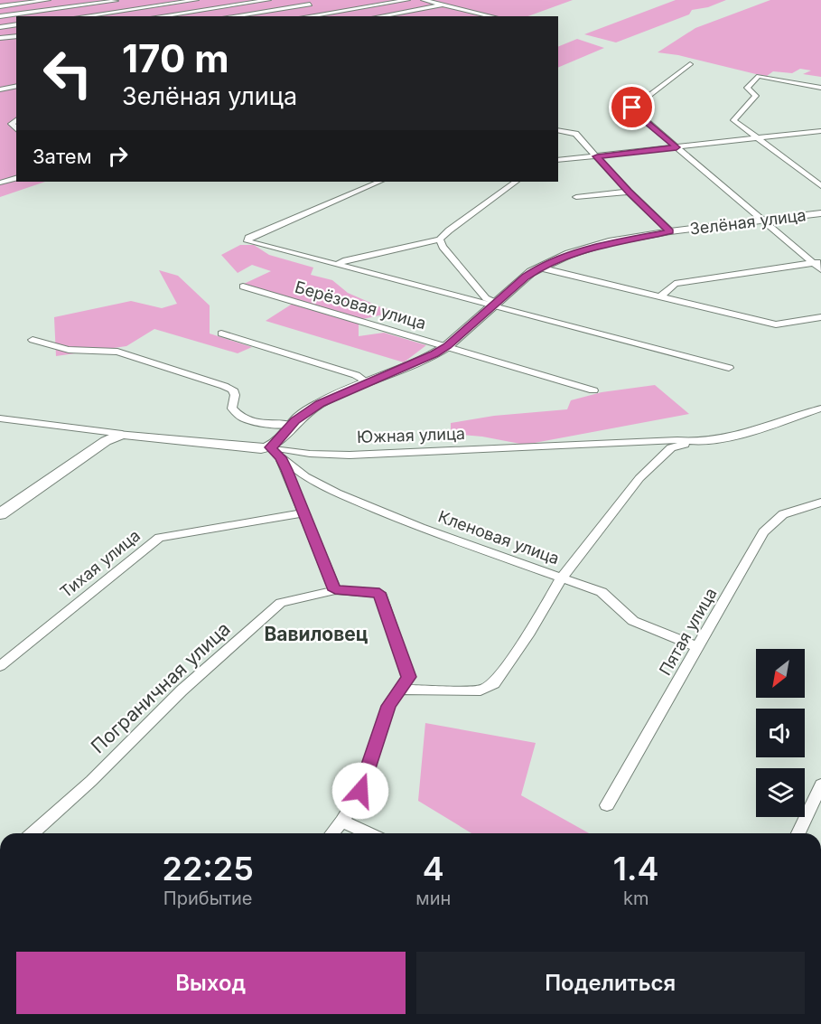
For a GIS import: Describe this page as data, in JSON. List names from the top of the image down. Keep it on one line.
{"streets":{"street":["Зелёная улица","Берёзовая улица","Южная улица","Кленовая улица","Тихая улица","Пятая улица","Пограничная улица"]},"crossings":[["Зелёная улица","Берёзовая улица"],["Зелёная улица","Южная улица"],["Зелёная улица","Кленовая улица"],["Южная улица","Кленовая улица"]],"districts":["Вавиловец"],"north":"bottom left","page":{"turn":["170 m","Зелёная улица"],"then":"Затем","eta":["22:25","Прибытие","4","мин","1.4","km"],"buttons":["Выход","Поделиться"]}}
